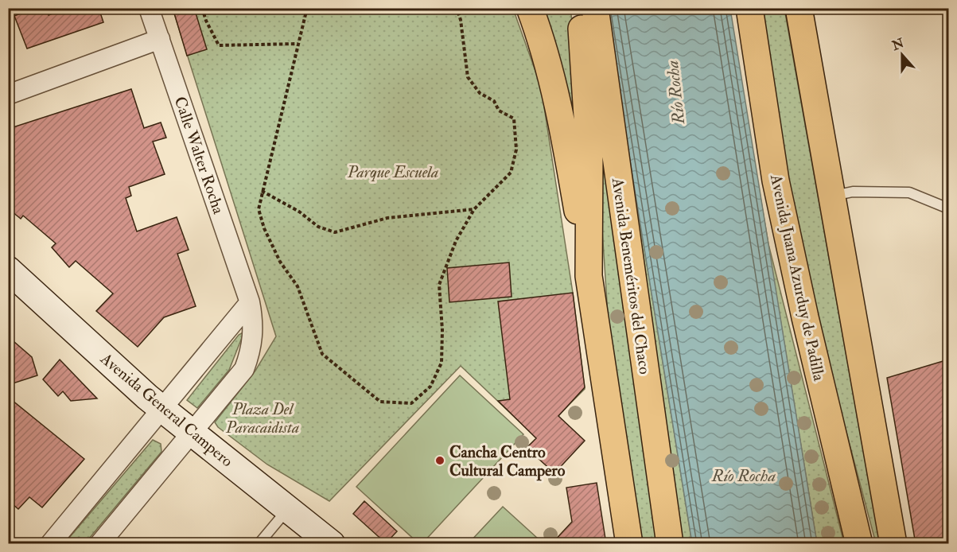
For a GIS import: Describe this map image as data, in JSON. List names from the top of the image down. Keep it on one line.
{"streets":{"main road":["Avenida Beneméritos del Chaco","Avenida Juana Azurduy de Padilla"],"street":["Calle Walter Rocha","Avenida General Campero"]},"crossings":[["Calle Walter Rocha","Avenida General Campero"]],"water":["Río Rocha"],"parks":["Parque Escuela","Plaza Del Paracaidista"],"places":["Cancha Centro Cultural Campero"],"north":"top"}
